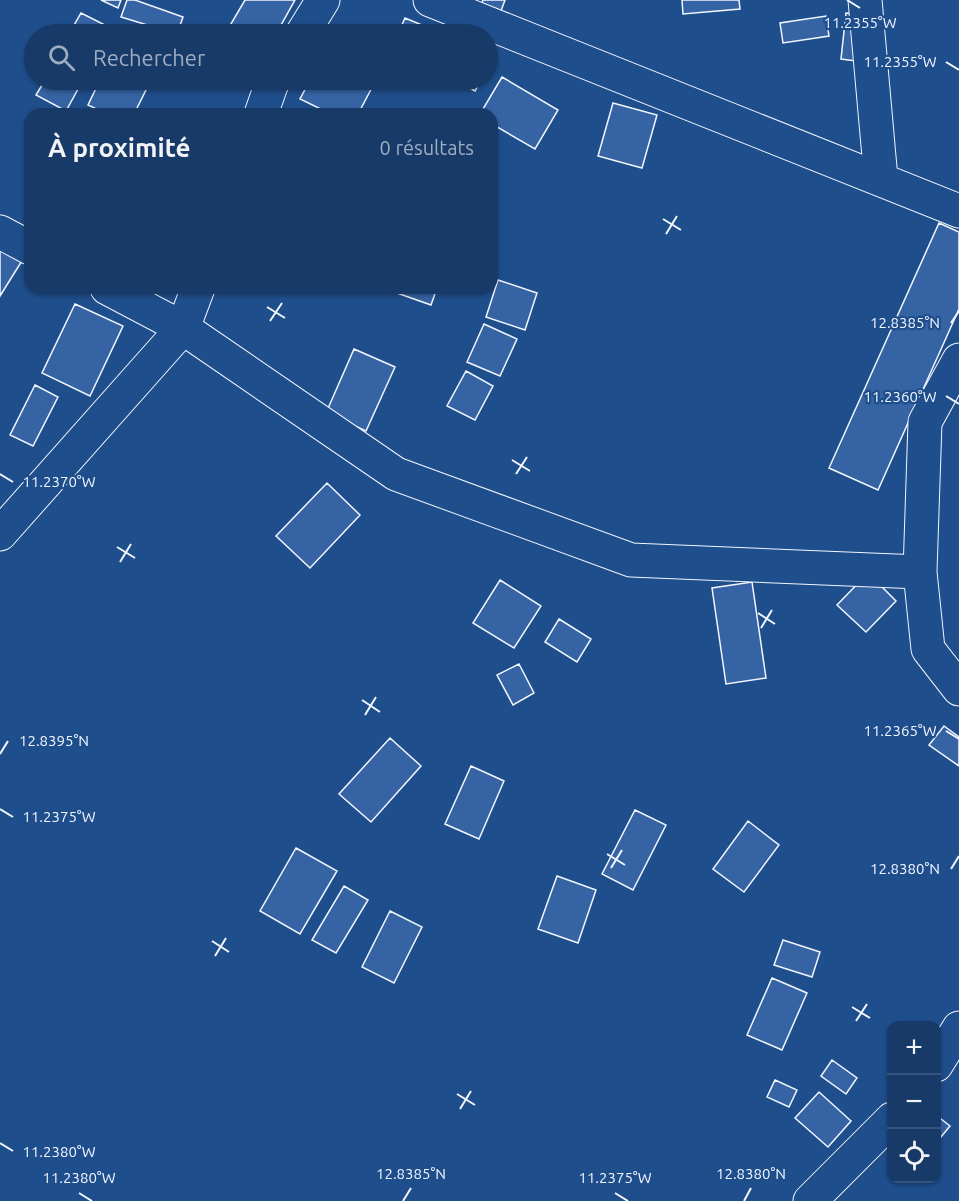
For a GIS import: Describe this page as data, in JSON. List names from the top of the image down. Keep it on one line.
{"page":{"search":"Rechercher","heading":["À proximité","0 résultats"],"map_buttons":["+","−"]},"coordinates":["11.2355°W","12.8385°N","11.2360°W","11.2370°W","11.2365°W","12.8395°N","11.2375°W","12.8380°N","11.2380°W"]}
